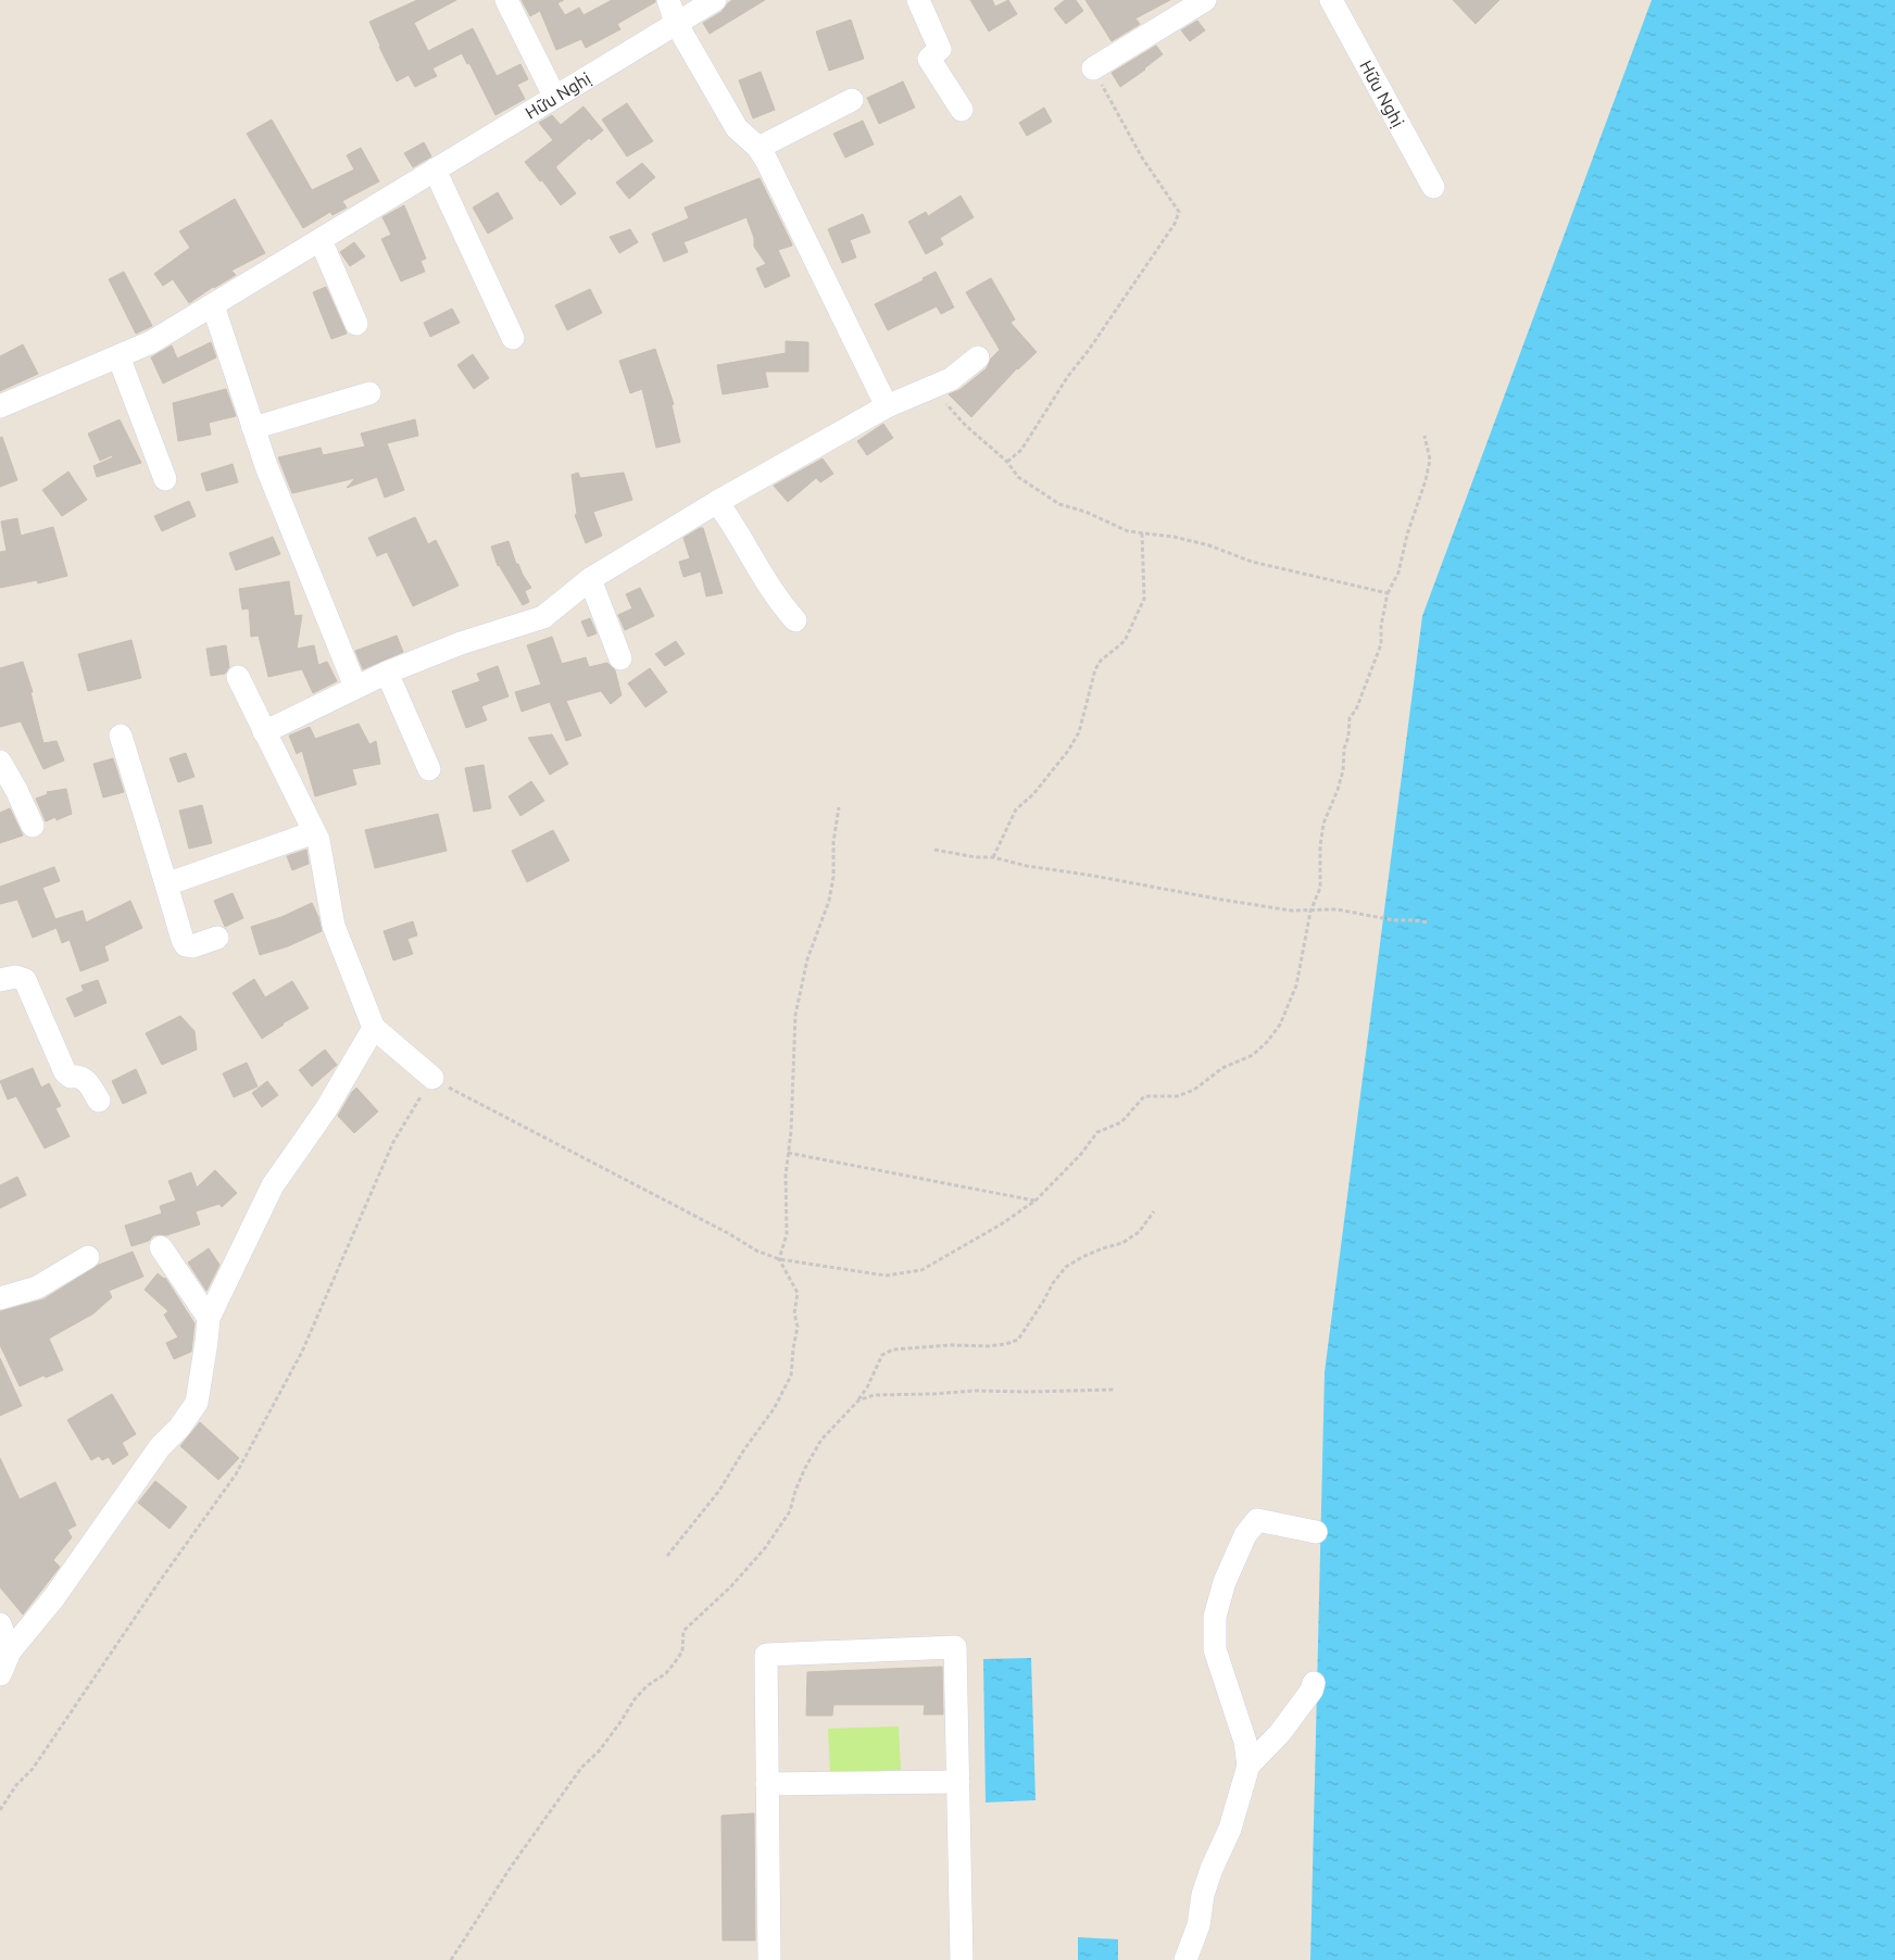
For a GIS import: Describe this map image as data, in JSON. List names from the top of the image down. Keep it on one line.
{"streets":{"street":["Hữu Nghị"]}}
